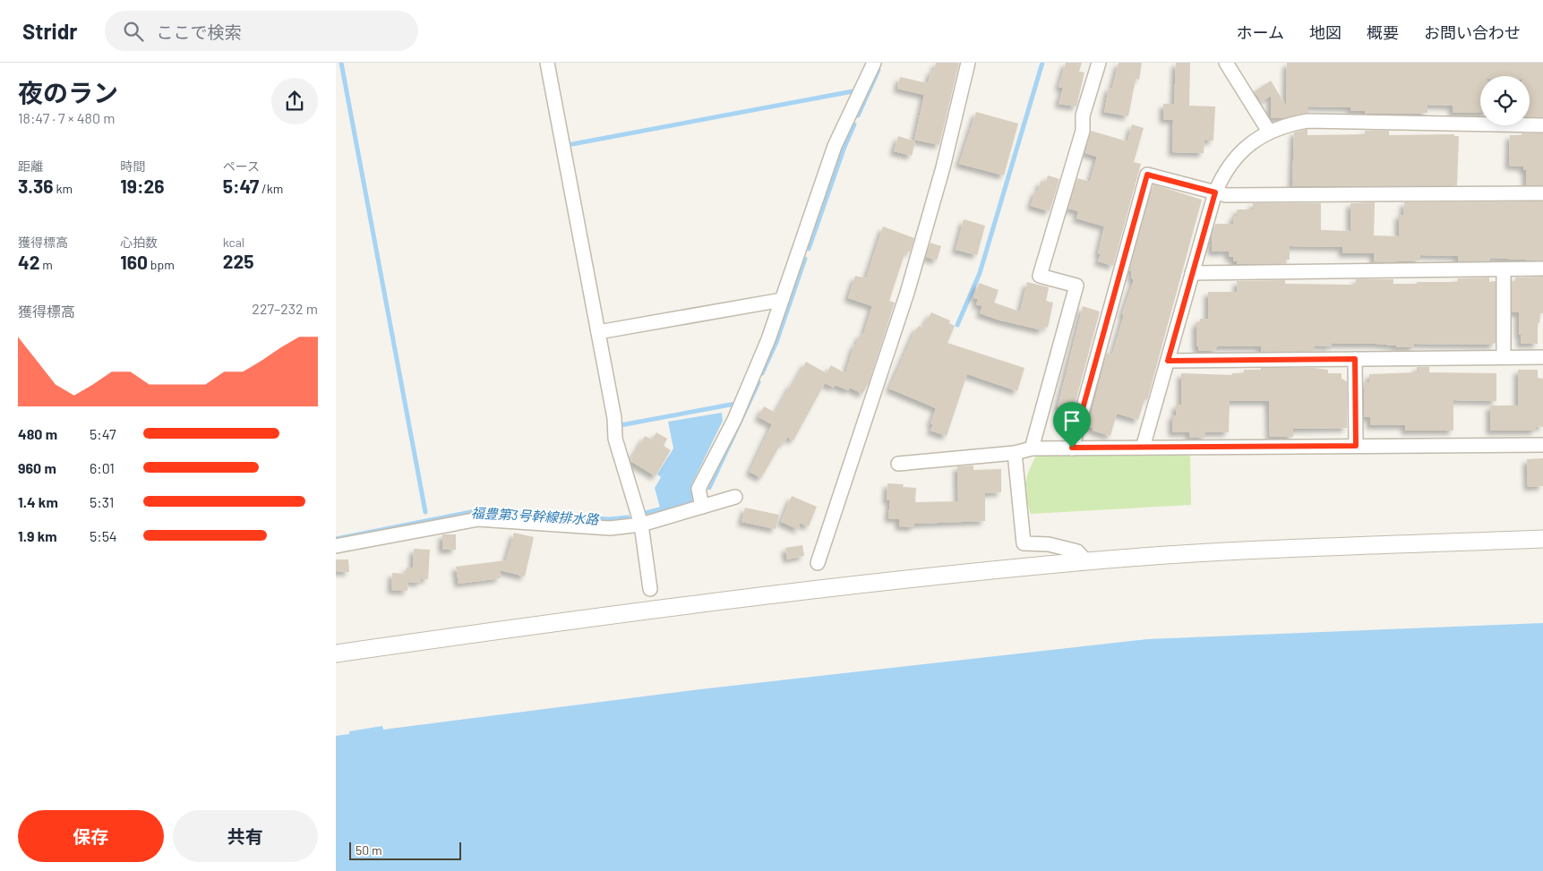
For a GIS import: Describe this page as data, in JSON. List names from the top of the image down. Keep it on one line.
{"water":["福豊第3号幹線排水路"],"scale_bar":"50 m","page":{"header":"Stridr","search":"ここで検索","nav":["ホーム","地図","概要","お問い合わせ"],"heading":["夜のラン","18:47 · 7 × 480 m"],"stats":[["距離","3.36 km"],["時間","19:26"],["ペース","5:47 /km"],["獲得標高","42 m"],["心拍数","160 bpm"],["kcal","225"]],"chart":["獲得標高","227–232 m"],"list":[{"name":"480 m","note":"5:47"},{"name":"960 m","note":"6:01"},{"name":"1.4 km","note":"5:31"},{"name":"1.9 km","note":"5:54"}],"buttons":["保存","共有"],"scale":"50 m"}}
